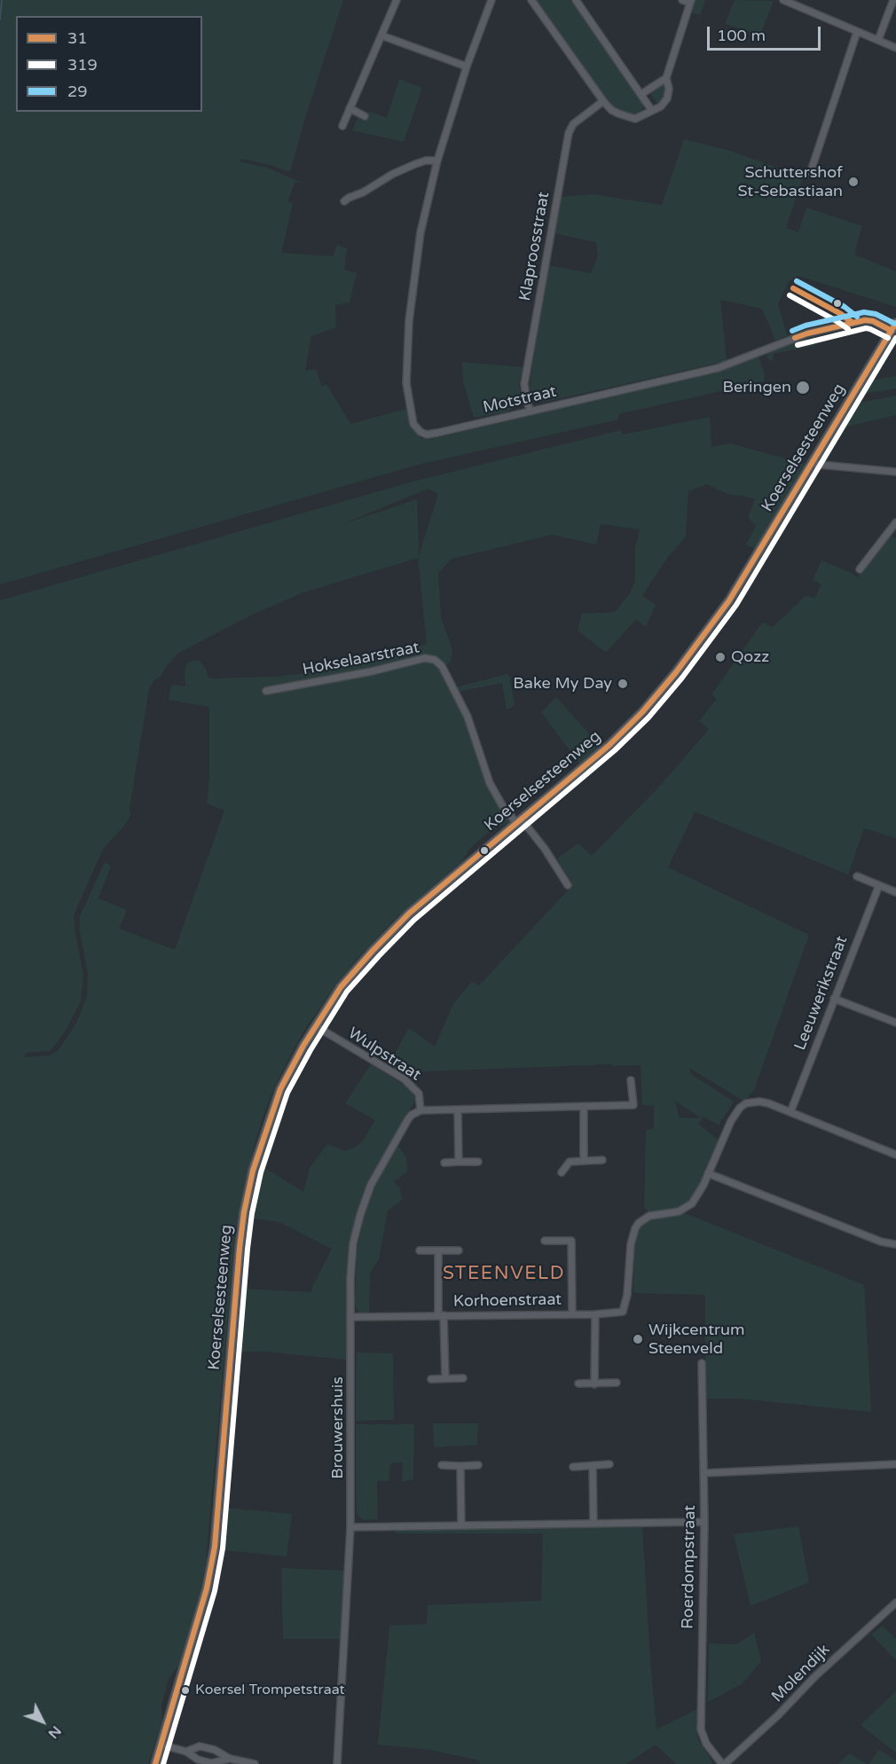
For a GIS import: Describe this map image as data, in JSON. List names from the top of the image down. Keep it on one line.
{"streets":{"street":["Klaproosstraat","Motstraat","Koerselsesteenweg","Hokselaarstraat","Leeuwerikstraat","Wulpstraat","Korhoenstraat","Brouwershuis","Roerdompstraat","Molendijk"]},"crossings":[["Klaproosstraat","Motstraat"],["Motstraat","Koerselsesteenweg"],["Koerselsesteenweg","Hokselaarstraat"],["Koerselsesteenweg","Wulpstraat"],["Wulpstraat","Brouwershuis"],["Korhoenstraat","Brouwershuis"],["Roerdompstraat","Molendijk"]],"districts":["STEENVELD"],"places":["Schuttershof St-Sebastiaan","Beringen","Qozz","Bake My Day","Wijkcentrum Steenveld","Koersel Trompetstraat"],"lines":["transit line 29","transit line 31","transit line 319"],"legend":["31","319","29"],"scale_bar":"100 m","north":"bottom right"}
